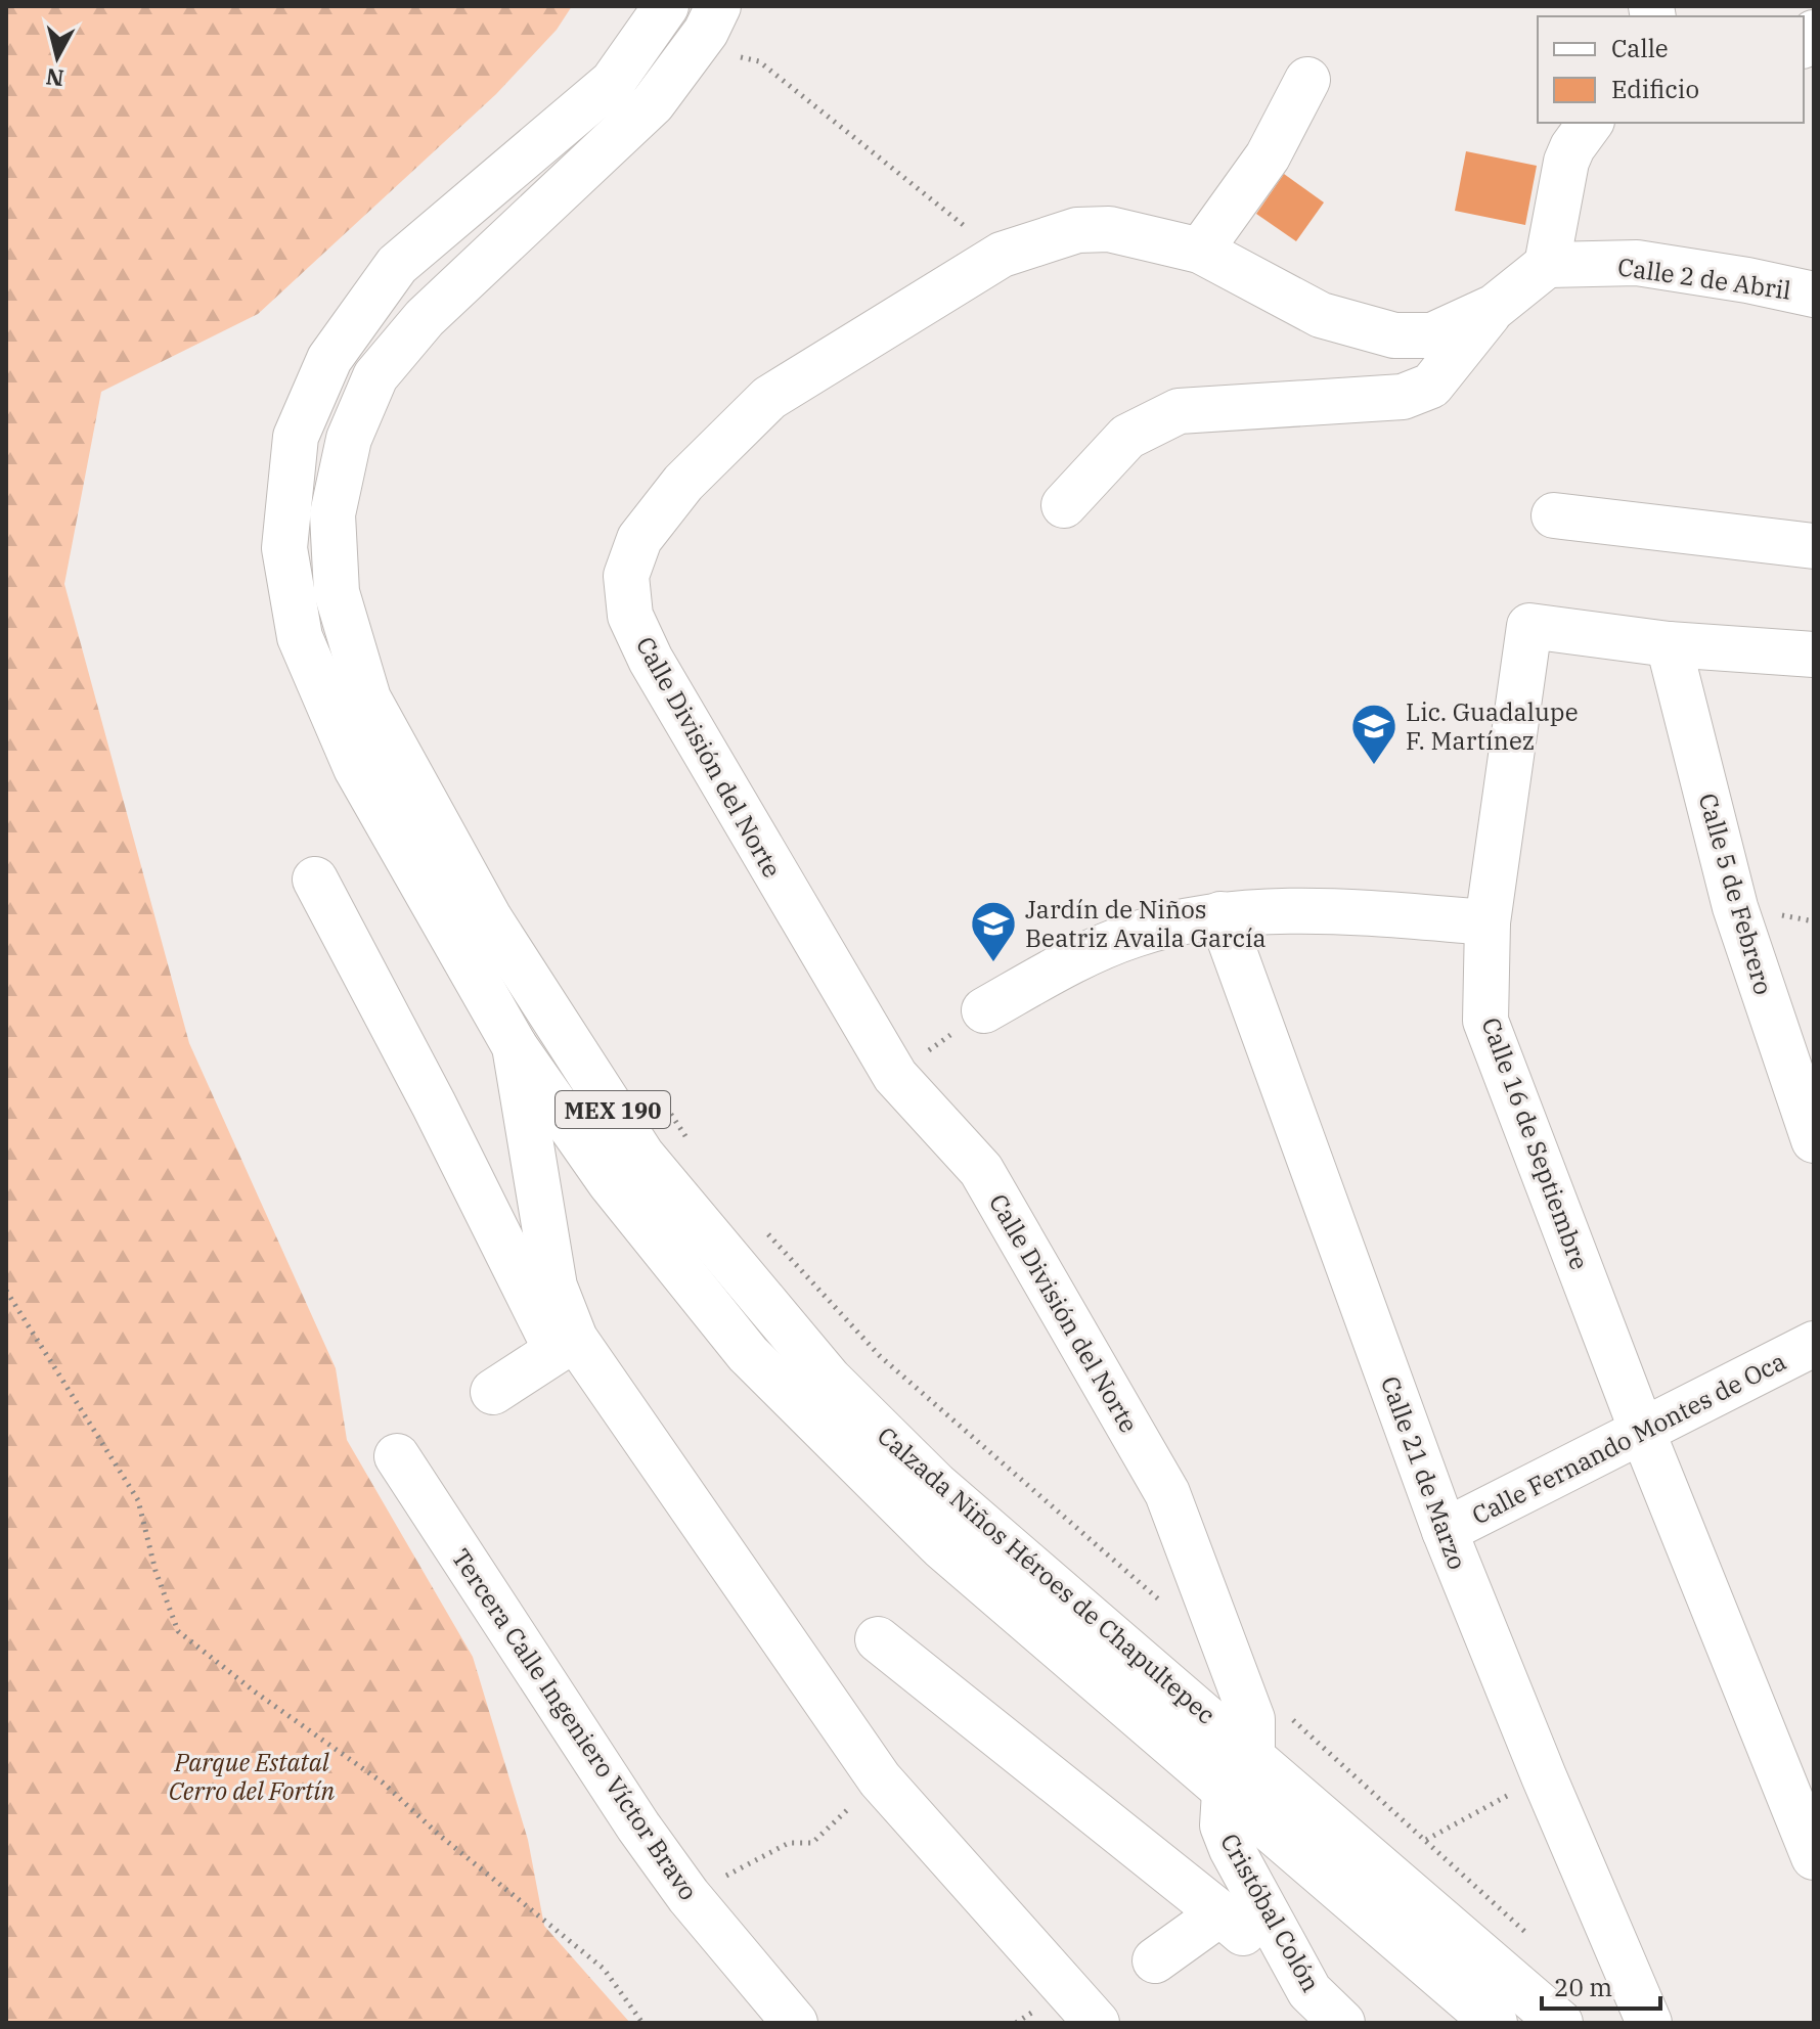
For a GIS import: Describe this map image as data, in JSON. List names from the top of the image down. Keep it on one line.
{"streets":{"street":["Calle 2 de Abril","Calle División del Norte","Calle 5 de Febrero","MEX 190","Calle 16 de Septiembre","Calle Fernando Montes de Oca","Calle 21 de Marzo","Calzada Niños Héroes de Chapultepec","Tercera Calle Ingeniero Víctor Bravo","Cristóbal Colón"]},"crossings":[["Calle 2 de Abril","Calle División del Norte"],["Calle División del Norte","Calzada Niños Héroes de Chapultepec"],["Calle 5 de Febrero","Calle 16 de Septiembre"],["Calle 16 de Septiembre","Calle Fernando Montes de Oca"],["Calle Fernando Montes de Oca","Calle 21 de Marzo"],["Calzada Niños Héroes de Chapultepec","Cristóbal Colón"]],"parks":["Parque Estatal Cerro del Fortín"],"places":{"school or university":["Lic. Guadalupe F. Martínez","Jardín de Niños Beatriz Availa García"]},"legend":["Calle","Edificio"],"scale_bar":"20 m","north":"bottom"}
